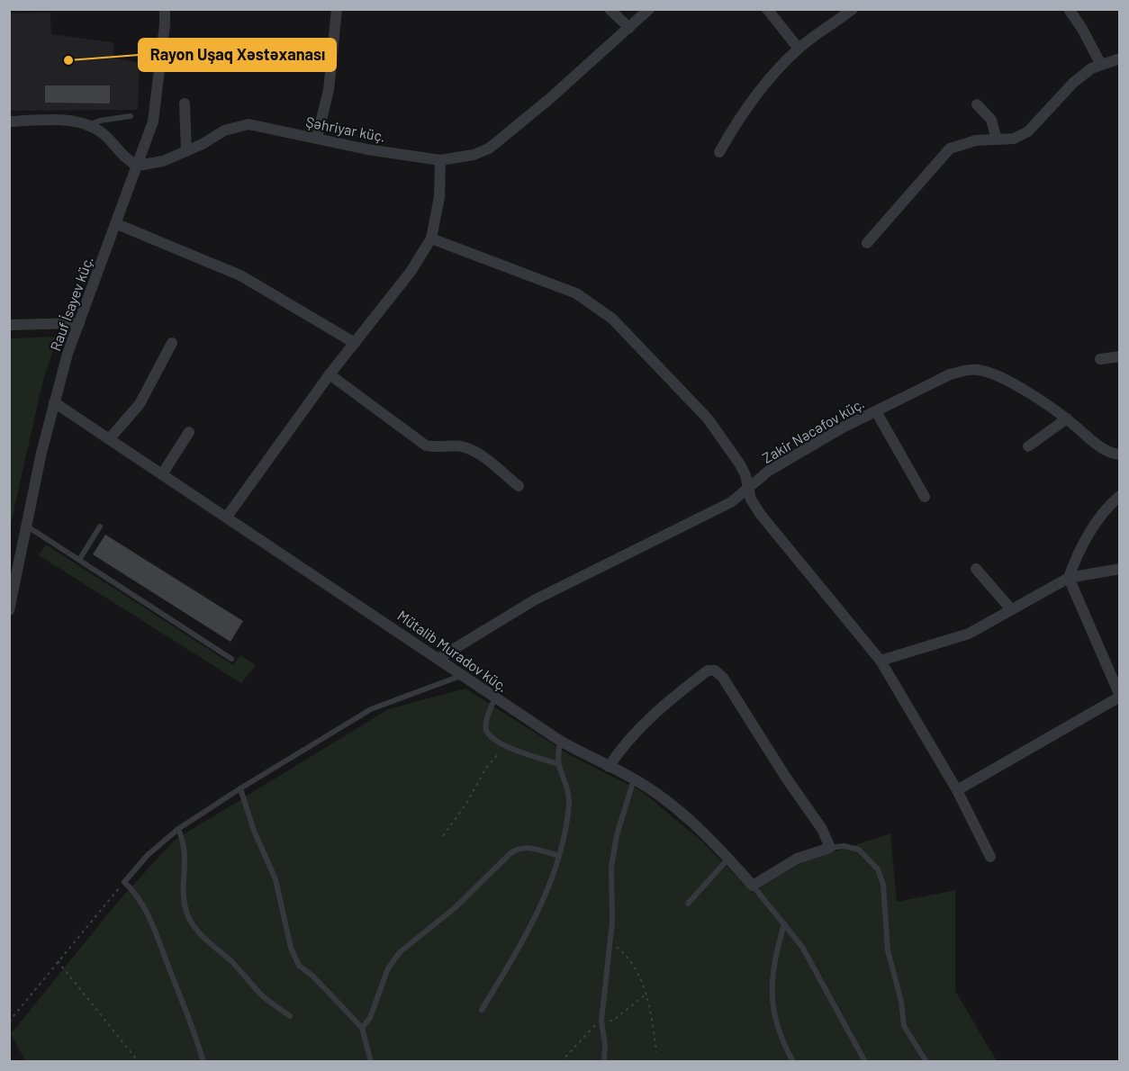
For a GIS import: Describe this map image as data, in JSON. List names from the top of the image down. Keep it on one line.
{"streets":{"street":["Şəhriyar küç.","Rauf İsayev küç.","Zakir Nəcəfov küç.","Mütalib Muradov küç."]},"crossings":[["Şəhriyar küç.","Rauf İsayev küç."],["Rauf İsayev küç.","Mütalib Muradov küç."],["Zakir Nəcəfov küç.","Mütalib Muradov küç."]],"places":["Rayon Uşaq Xəstəxanası"]}
